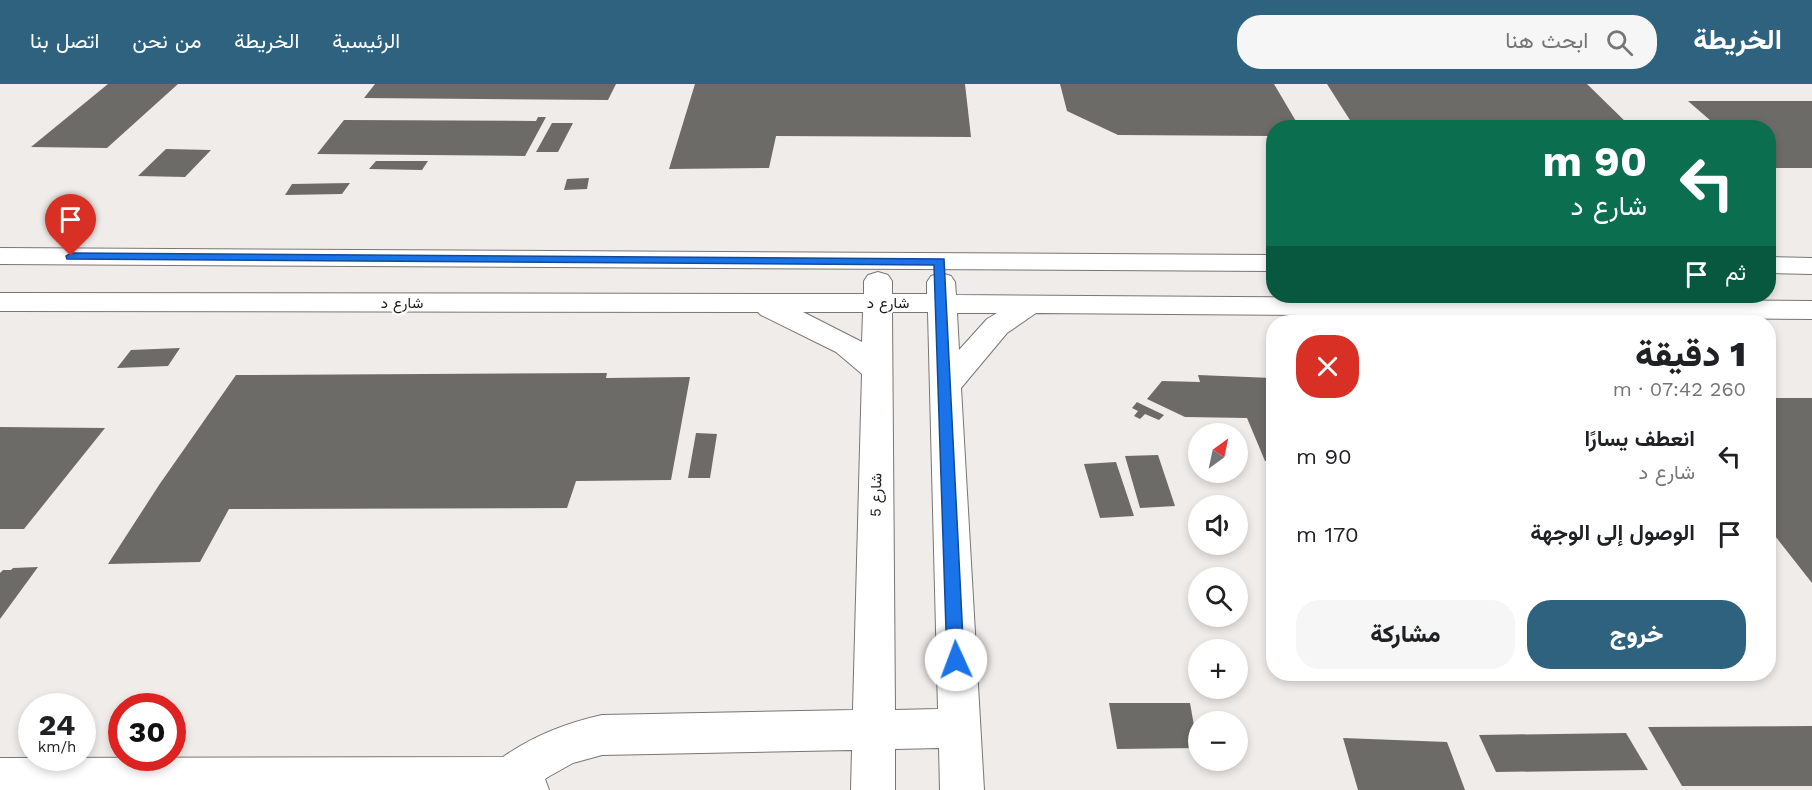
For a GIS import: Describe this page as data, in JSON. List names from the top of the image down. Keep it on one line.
{"streets":{"street":["شارع د","شارع 5"]},"crossings":[["شارع د","شارع 5"]],"north":"top right","page":{"header":"الخريطة","search":"ابحث هنا","nav":["الرئيسية","الخريطة","من نحن","اتصل بنا"],"turn":["90 m","شارع د"],"then":"ثم","heading":["1 دقيقة","260 m · 07:42"],"list":[{"name":"انعطف يسارًا","note":"شارع د","value":"90 m"},{"name":"الوصول إلى الوجهة","value":"170 m"}],"map_buttons":["+","−"],"buttons":["خروج","مشاركة"],"speed":"24 km/h","limit":"30"}}
